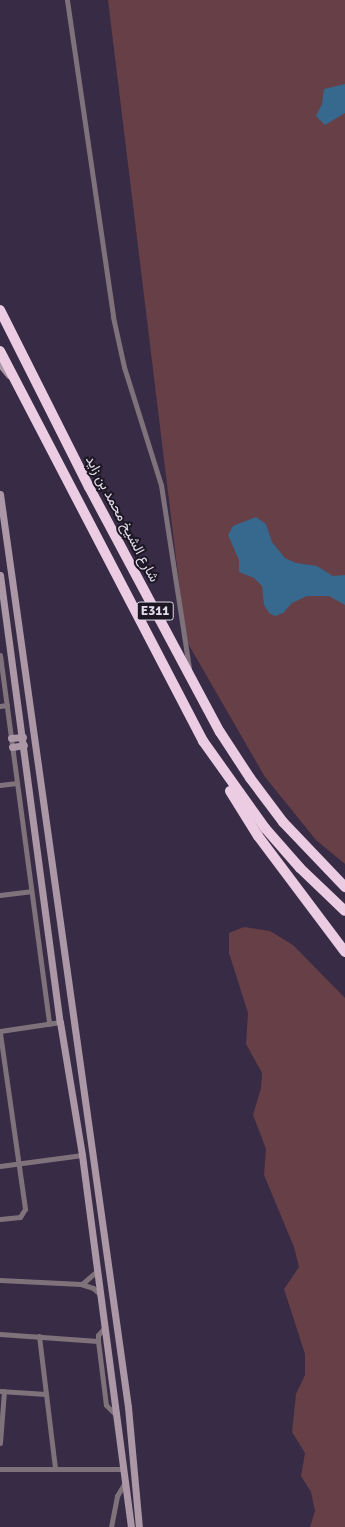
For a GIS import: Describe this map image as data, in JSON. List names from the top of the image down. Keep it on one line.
{"streets":{"highway":["شارع الشيخ محمد بن زايد","E311"]}}
